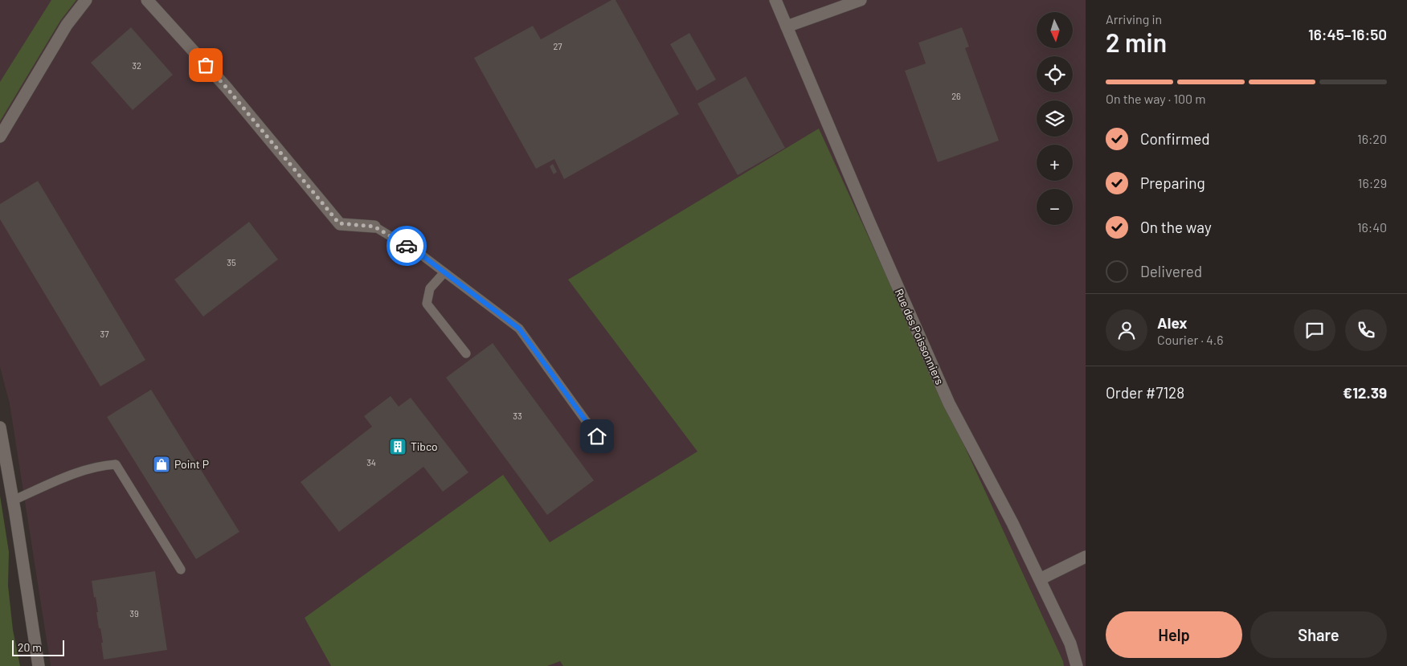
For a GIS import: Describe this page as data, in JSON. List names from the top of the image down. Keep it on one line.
{"streets":{"street":["Rue des Poissonniers"]},"places":{"building":["Tibco"],"shop":["Point P"]},"house_numbers":["27","32","26","35","37","33","34","39"],"scale_bar":"20 m","north":"bottom","page":{"heading":["2 min","Arriving in","16:45–16:50"],"panel":["Alex","Courier · 4.6","Order #7128","€12.39"],"map_buttons":["+","−"],"bar":"On the way · 100 m","list":[["Confirmed","16:20"],["Preparing","16:29"],["On the way","16:40"],"Delivered"],"buttons":["Help","Share"],"scale":"20 m"}}
